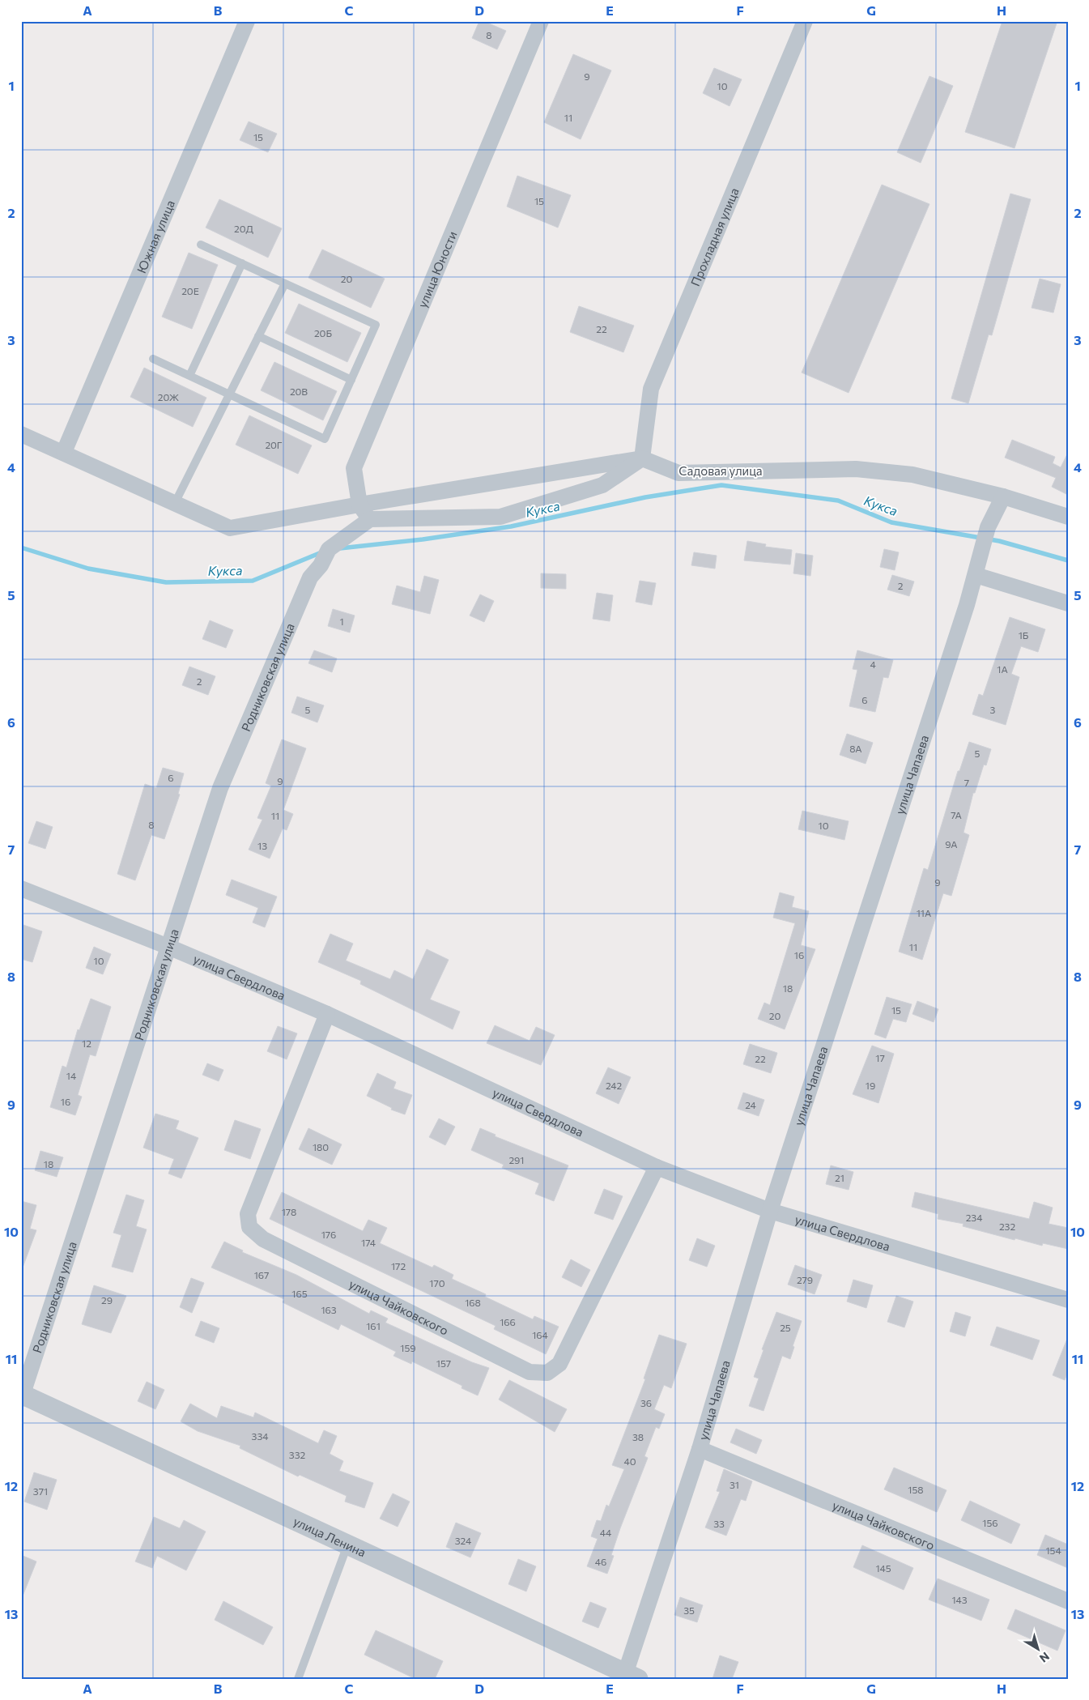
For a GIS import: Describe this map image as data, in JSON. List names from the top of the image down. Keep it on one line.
{"streets":{"street":["Южная улица","Прохладная улица","улица Юности","Садовая улица","Родниковская улица","улица Чапаева","улица Свердлова","улица Чайковского","улица Ленина"]},"crossings":[["Прохладная улица","Садовая улица"],["улица Юности","Родниковская улица"],["Садовая улица","улица Чапаева"],["Родниковская улица","улица Свердлова"],["Родниковская улица","улица Ленина"],["улица Чапаева","улица Свердлова"],["улица Чапаева","улица Чайковского"],["улица Чапаева","улица Ленина"],["улица Свердлова","улица Чайковского"]],"water":["Кукса"],"house_numbers":["8","9","10","11","15","15","20Д","20","20Е","22","20Б","20В","20Ж","20Г","2","1","1Б","4","1А","2","6","5","3","8А","5","6","9","7","7А","11","8","10","9А","13","9","11А","11","16","10","18","15","20","12","17","22","14","242","19","16","24","180","291","18","21","178","234","232","176","174","172","167","279","170","165","29","168","163","166","161","25","164","159","157","36","334","38","332","40","31","158","371","156","33","44","324","154","46","145","143","35"],"north":"bottom right","grid":{"columns":["A","B","C","D","E","F","G","H"],"rows":["1","2","3","4","5","6","7","8","9","10","11","12","13"]}}
